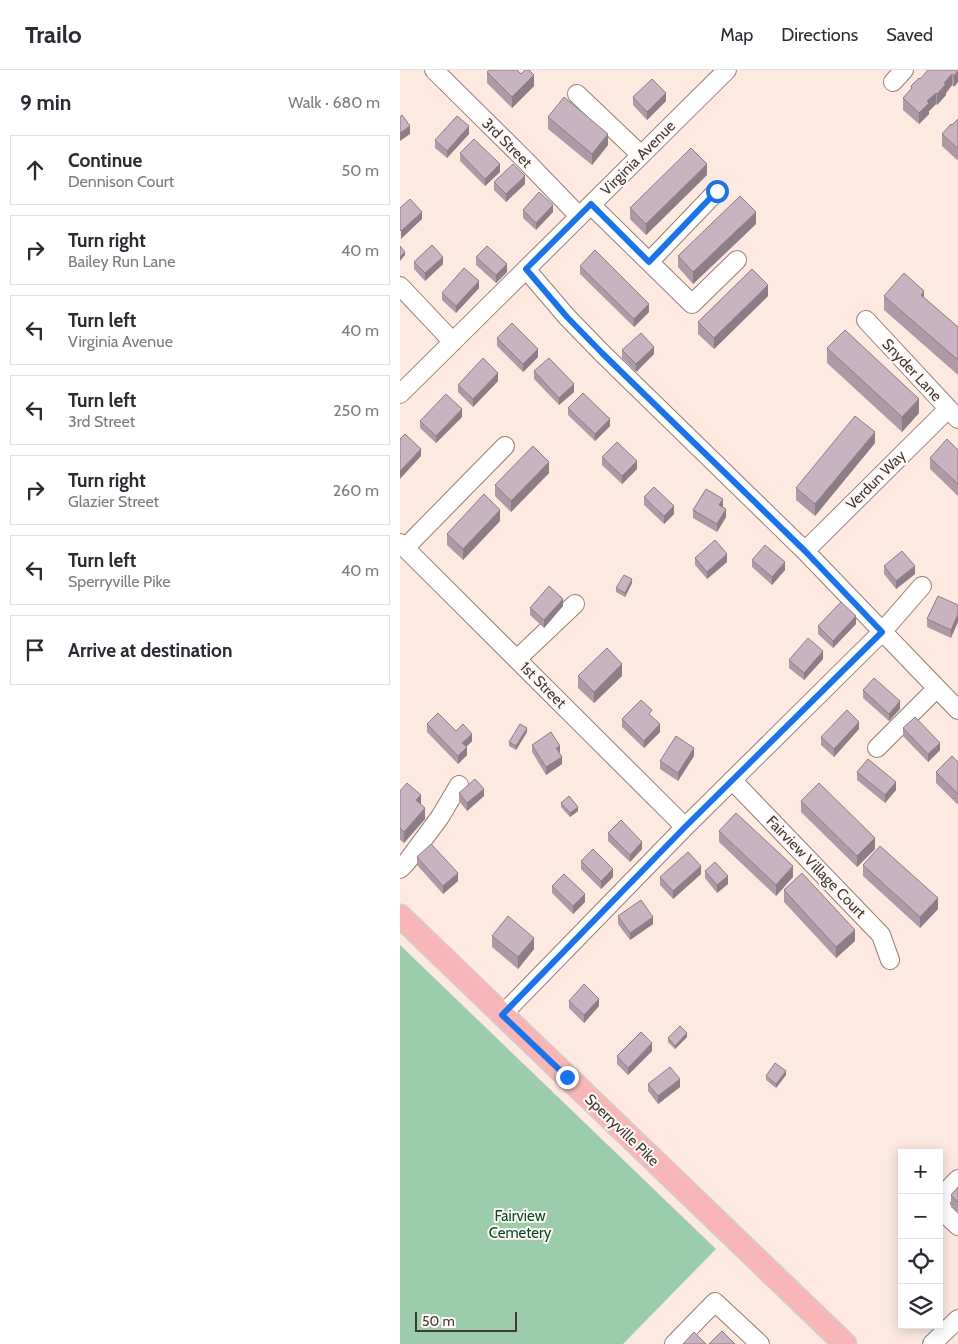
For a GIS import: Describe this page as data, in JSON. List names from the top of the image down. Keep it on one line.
{"streets":{"main road":["Sperryville Pike"],"street":["3rd Street","Virginia Avenue","Snyder Lane","Verdun Way","1st Street","Fairview Village Court"]},"crossings":[["3rd Street","Virginia Avenue"],["Snyder Lane","Verdun Way"]],"parks":["Fairview Cemetery"],"scale_bar":"50 m","page":{"header":"Trailo","nav":["Map","Directions","Saved"],"heading":["9 min","Walk · 680 m"],"list":[["Continue","Dennison Court","50 m"],["Turn right","Bailey Run Lane","40 m"],["Turn left","Virginia Avenue","40 m"],["Turn left","3rd Street","250 m"],["Turn right","Glazier Street","260 m"],["Turn left","Sperryville Pike","40 m"],"Arrive at destination"],"map_buttons":["+","−"],"scale":"50 m"}}
